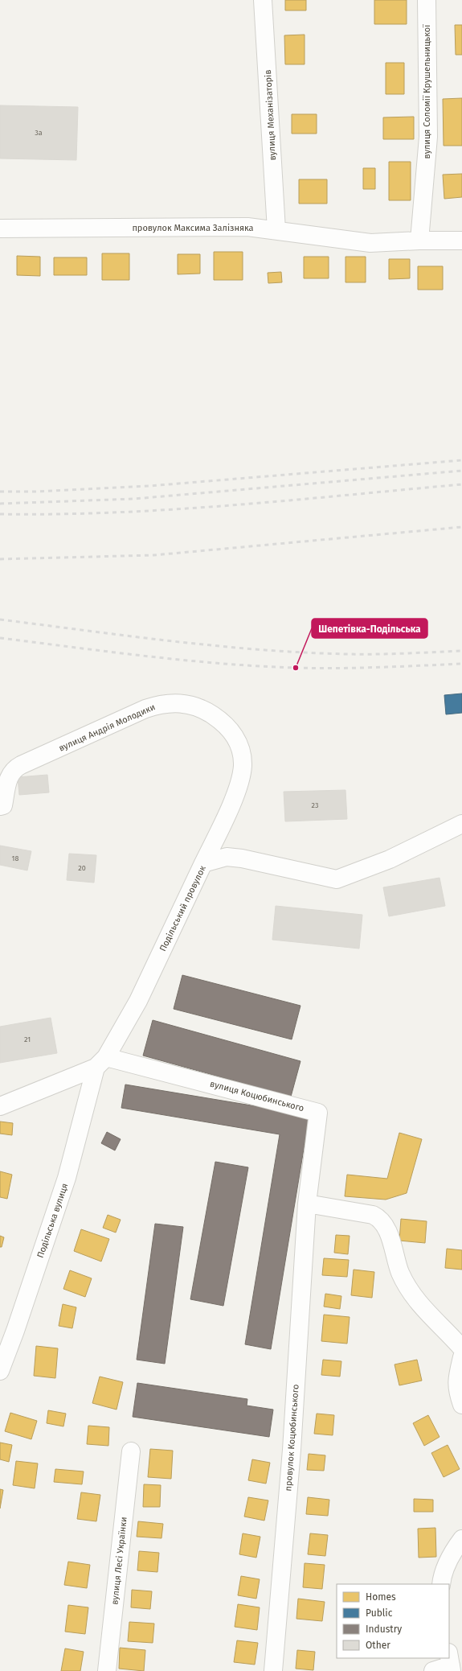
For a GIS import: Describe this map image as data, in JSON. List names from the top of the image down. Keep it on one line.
{"streets":{"street":["вулиця Соломії Крушельницької","вулиця Механізаторів","провулок Максима Залізняка","вулиця Андрія Молодики","Подільський провулок","вулиця Коцюбинського","Подільська вулиця","провулок Коцюбинського","вулиця Лесі Українки"]},"crossings":[["вулиця Соломії Крушельницької","провулок Максима Залізняка"],["вулиця Механізаторів","провулок Максима Залізняка"],["вулиця Андрія Молодики","Подільський провулок"],["Подільський провулок","вулиця Коцюбинського"],["Подільський провулок","Подільська вулиця"],["вулиця Коцюбинського","Подільська вулиця"],["вулиця Коцюбинського","провулок Коцюбинського"]],"places":["Шепетівка-Подільська"],"house_numbers":["3а","23","18","20","21"],"legend":["Homes","Public","Industry","Other"]}
